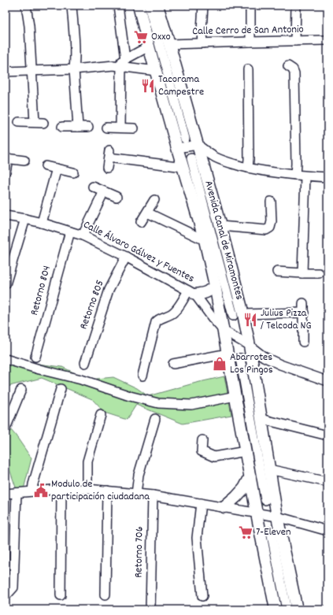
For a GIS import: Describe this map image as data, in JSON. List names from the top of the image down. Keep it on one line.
{"streets":{"main road":["Avenida Canal de Miramontes"],"street":["Calle Cerro de San Antonio","Calle Álvaro Gálvez y Fuentes","Retorno 804","Retorno 805","Retorno 706"]},"crossings":[["Calle Cerro de San Antonio","Avenida Canal de Miramontes"],["Avenida Canal de Miramontes","Calle Álvaro Gálvez y Fuentes"],["Calle Álvaro Gálvez y Fuentes","Retorno 804"],["Calle Álvaro Gálvez y Fuentes","Retorno 805"]],"places":{"supermarket":["Oxxo","7-Eleven"],"restaurant":["Tacorama Campestre","Julius Pizza / Telcoda NG"],"shop":["Abarrotes Los Pingos"],"public building":["Modulo de participación ciudadana"]}}
